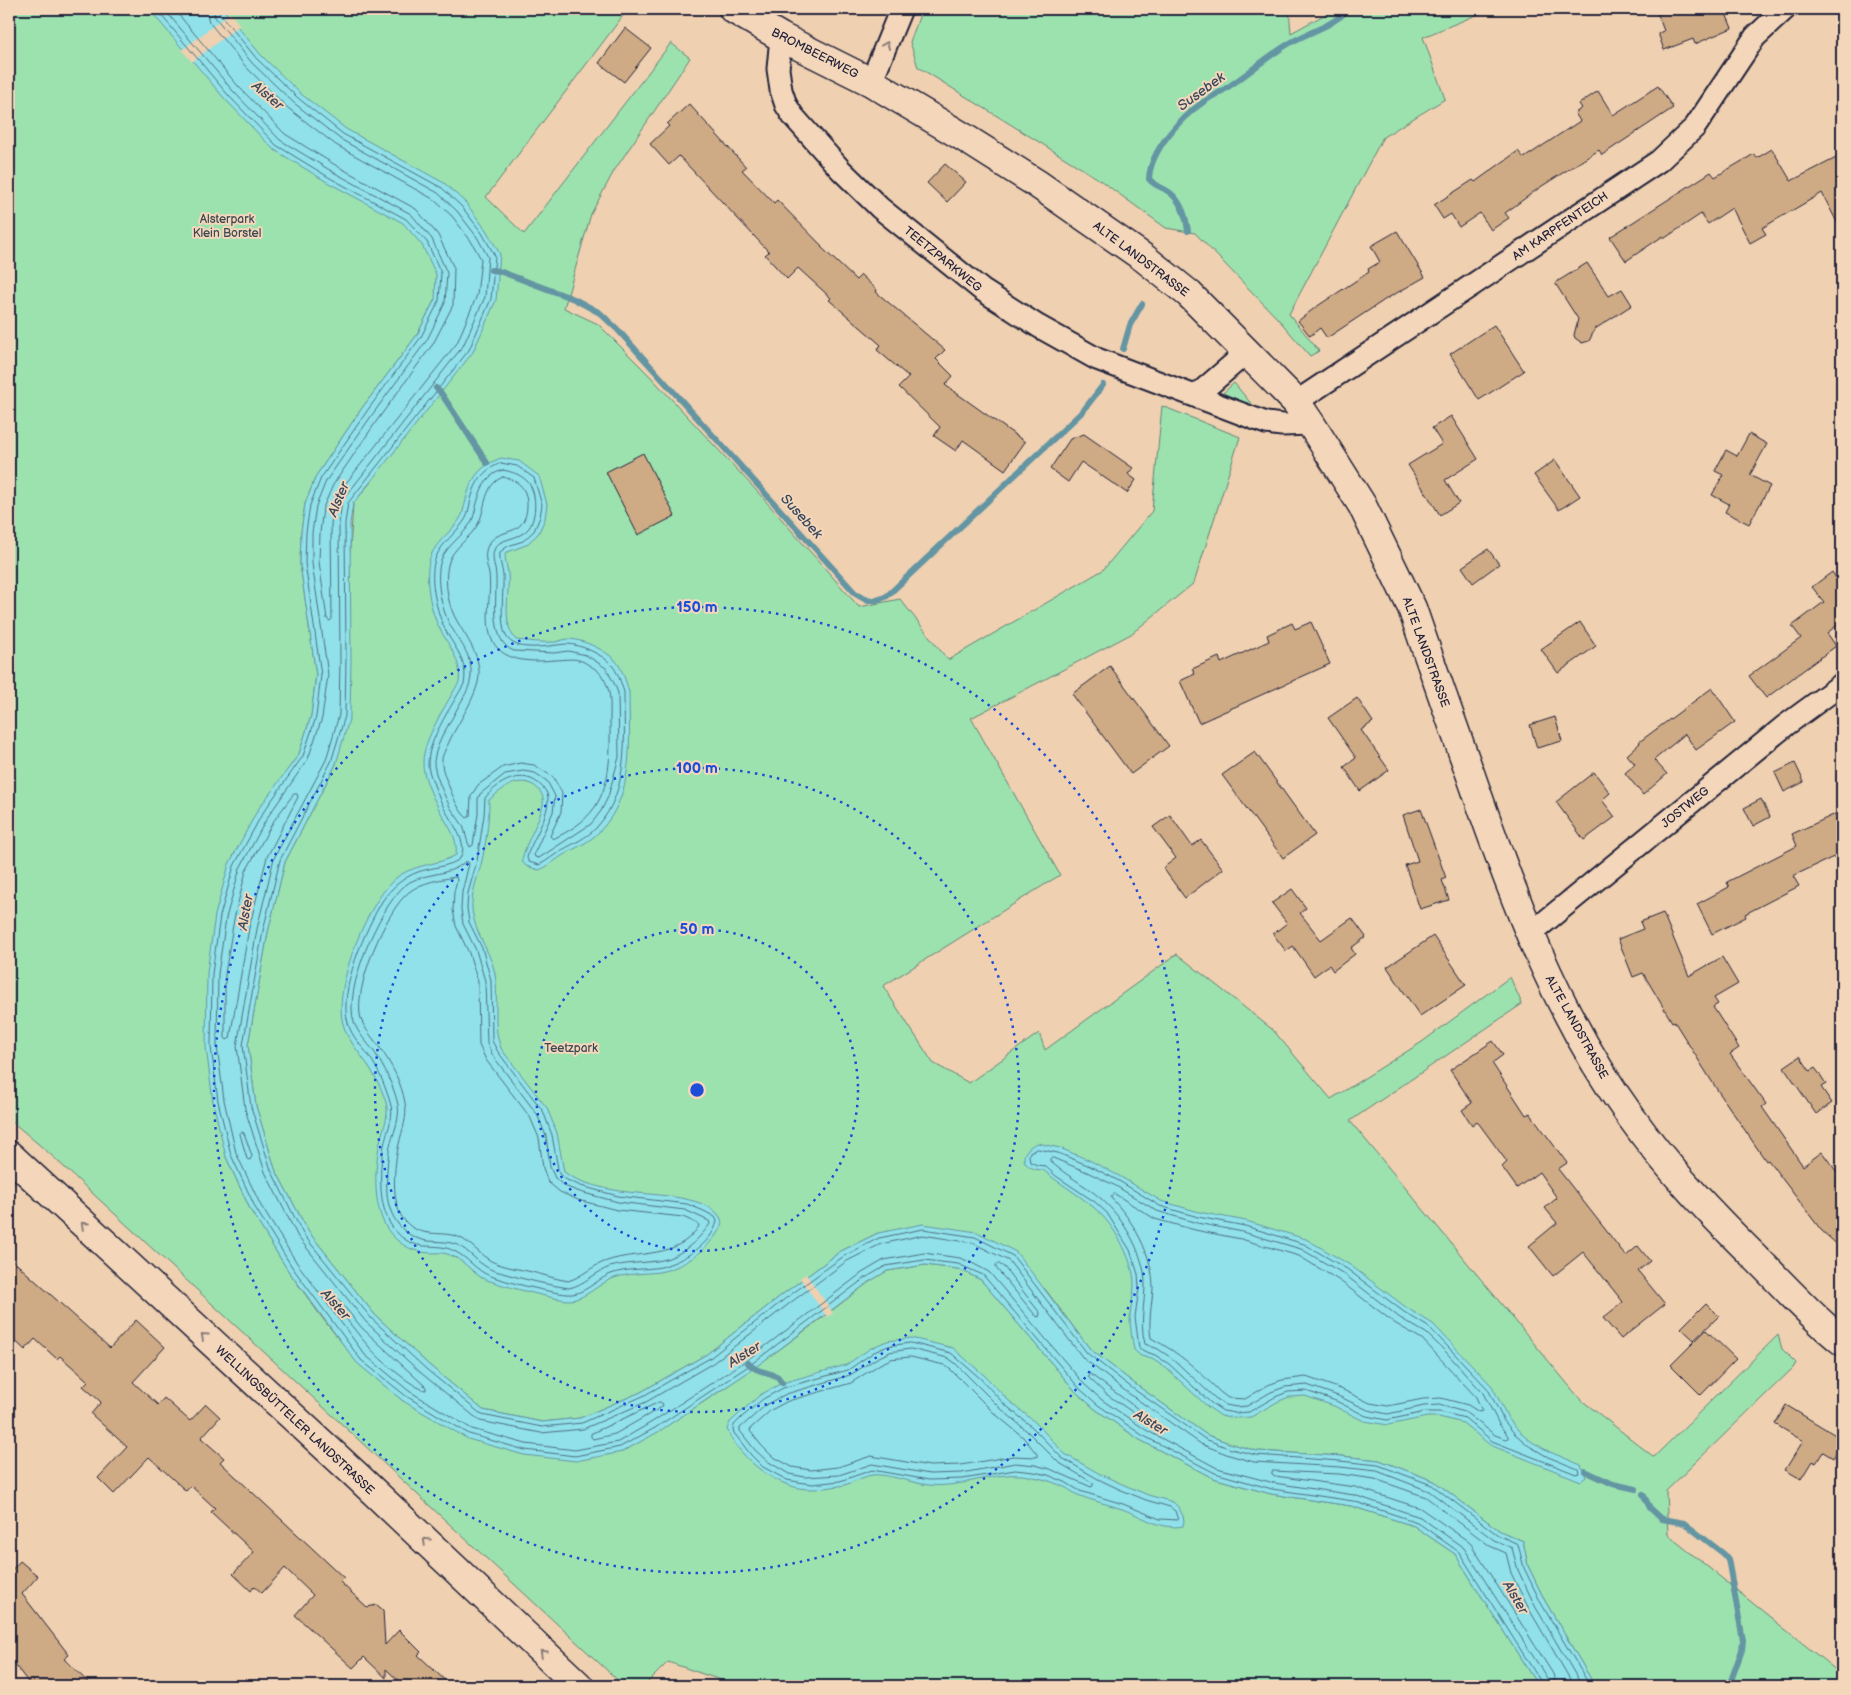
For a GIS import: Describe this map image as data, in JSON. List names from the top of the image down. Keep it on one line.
{"streets":{"main road":["BROMBEERWEG","ALTE LANDSTRASSE","WELLINGSBÜTTELER LANDSTRASSE"],"street":["AM KARPFENTEICH","TEETZPARKWEG","JOSTWEG"]},"crossings":[["BROMBEERWEG","TEETZPARKWEG"],["BROMBEERWEG","ALTE LANDSTRASSE"],["AM KARPFENTEICH","ALTE LANDSTRASSE"],["TEETZPARKWEG","ALTE LANDSTRASSE"],["ALTE LANDSTRASSE","JOSTWEG"]],"one_way":["WELLINGSBÜTTELER LANDSTRASSE"],"water":["Susebek","Alster"],"parks":["Alsterpark Klein Borstel","Teetzpark"],"rings":["150 m","100 m","50 m"]}
